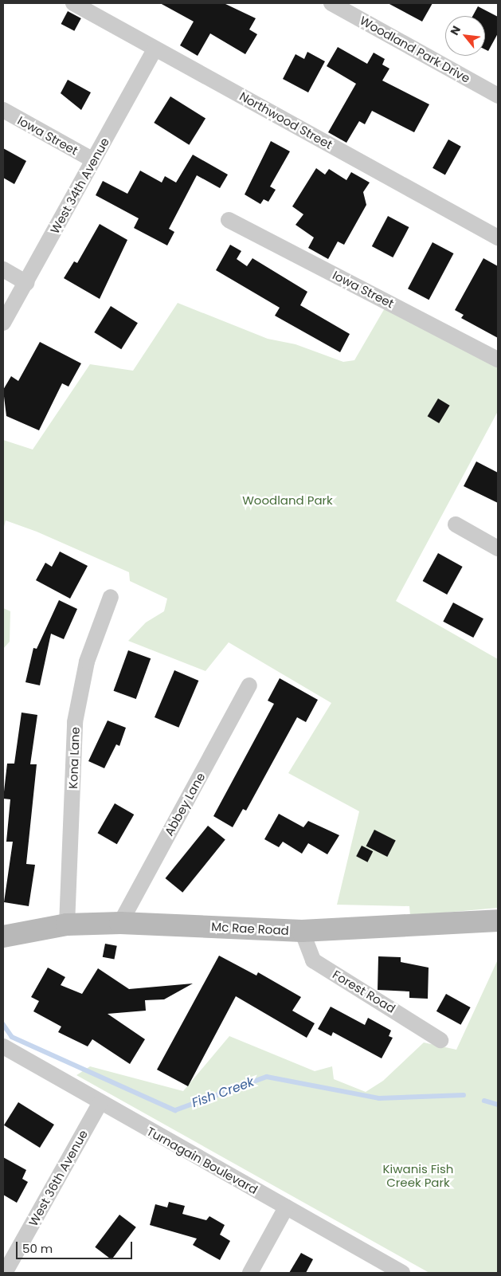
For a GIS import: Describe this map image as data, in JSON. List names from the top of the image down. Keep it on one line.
{"streets":{"street":["Woodland Park Drive","Northwood Street","Iowa Street","West 34th Avenue","Kona Lane","Abbey Lane","Mc Rae Road","Forest Road","Turnagain Boulevard","West 36th Avenue"]},"crossings":[["Northwood Street","West 34th Avenue"],["Iowa Street","West 34th Avenue"],["Kona Lane","Mc Rae Road"],["Abbey Lane","Mc Rae Road"],["Mc Rae Road","Forest Road"],["Turnagain Boulevard","West 36th Avenue"]],"water":["Fish Creek"],"parks":["Woodland Park","Kiwanis Fish Creek Park"],"scale_bar":"50 m","north":"top left"}
